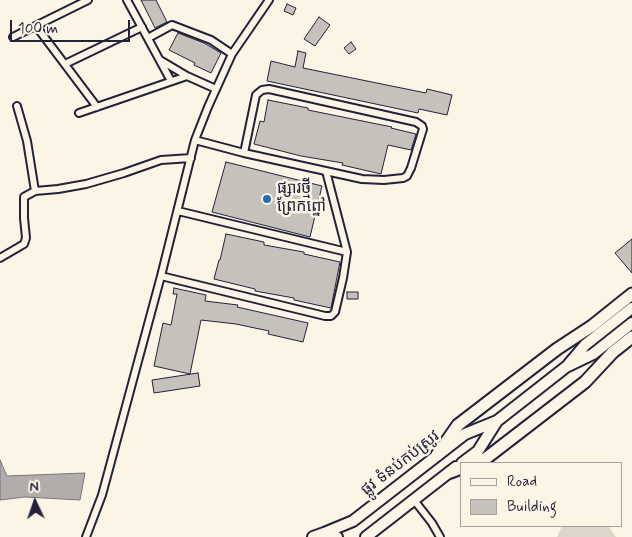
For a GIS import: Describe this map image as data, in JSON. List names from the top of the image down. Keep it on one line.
{"streets":{"main road":["ផ្លូវ ទំនប់កប់ស្រូវ"]},"places":["ផ្សារថ្មី ព្រែកព្នៅ"],"legend":["Road","Building"],"scale_bar":"100 m","north":"top"}
